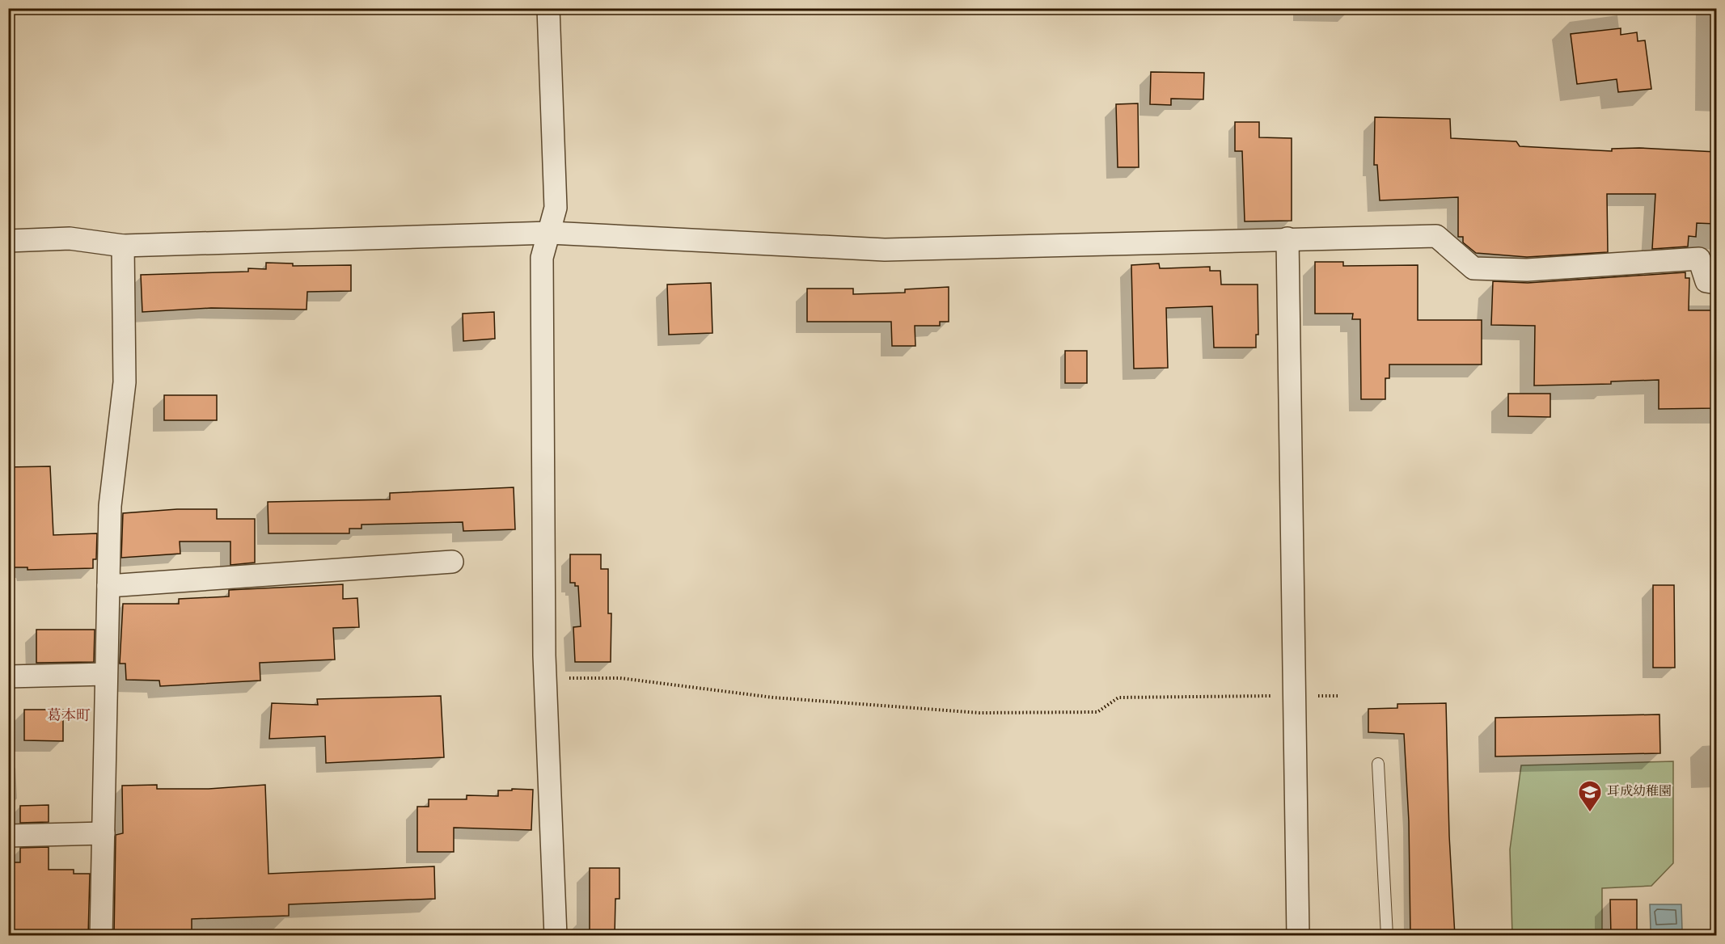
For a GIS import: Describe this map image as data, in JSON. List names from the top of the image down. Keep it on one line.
{"districts":["葛本町"],"places":{"school or university":["耳成幼稚園"]}}
